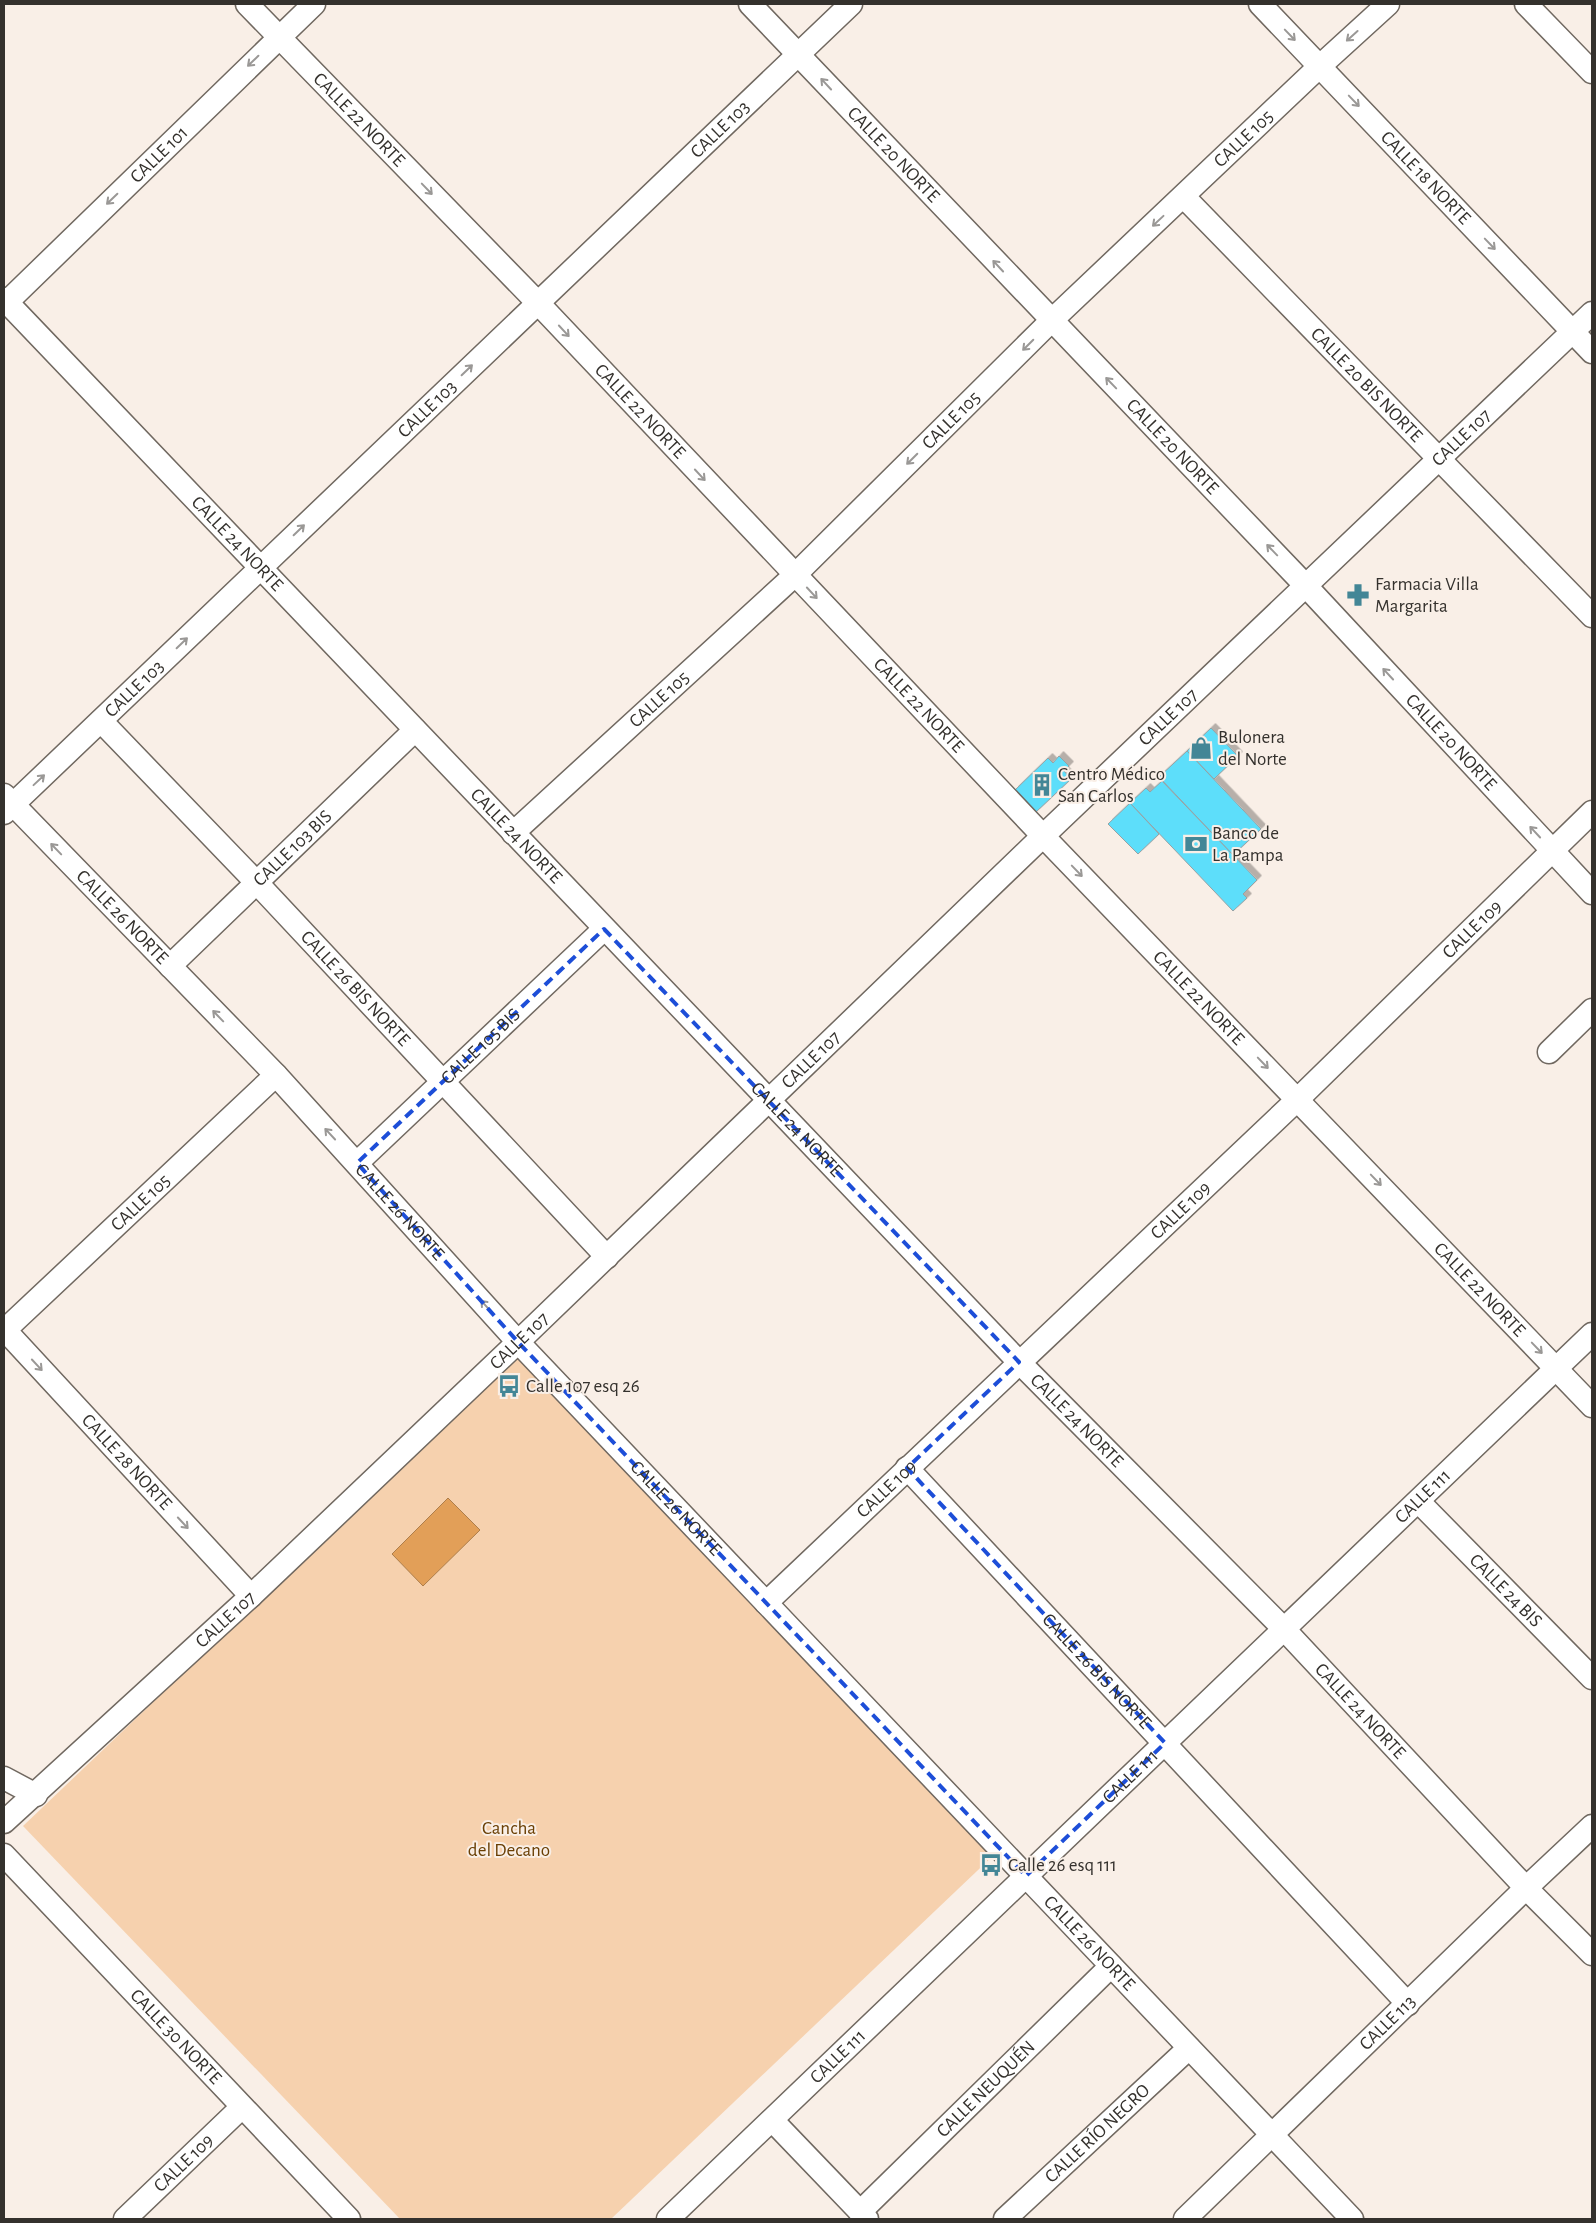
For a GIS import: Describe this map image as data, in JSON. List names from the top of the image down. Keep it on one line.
{"streets":{"street":["CALLE 22 NORTE","CALLE 103","CALLE 105","CALLE 101","CALLE 20 NORTE","CALLE 18 NORTE","CALLE 20 BIS NORTE","CALLE 107","CALLE 24 NORTE","CALLE 103 BIS","CALLE 26 NORTE","CALLE 109","CALLE 26 BIS NORTE","CALLE 105 BIS","CALLE 28 NORTE","CALLE 111","CALLE 24 BIS","CALLE 113","CALLE 30 NORTE","CALLE NEUQUÉN","CALLE RÍO NEGRO"]},"crossings":[["CALLE 22 NORTE","CALLE 103"],["CALLE 22 NORTE","CALLE 105"],["CALLE 22 NORTE","CALLE 101"],["CALLE 22 NORTE","CALLE 107"],["CALLE 22 NORTE","CALLE 109"],["CALLE 22 NORTE","CALLE 111"],["CALLE 103","CALLE 20 NORTE"],["CALLE 103","CALLE 24 NORTE"],["CALLE 103","CALLE 26 NORTE"],["CALLE 103","CALLE 26 BIS NORTE"],["CALLE 105","CALLE 20 NORTE"],["CALLE 105","CALLE 18 NORTE"],["CALLE 105","CALLE 20 BIS NORTE"],["CALLE 105","CALLE 24 NORTE"],["CALLE 105","CALLE 26 NORTE"],["CALLE 105","CALLE 28 NORTE"],["CALLE 101","CALLE 24 NORTE"],["CALLE 20 NORTE","CALLE 107"],["CALLE 20 NORTE","CALLE 109"],["CALLE 18 NORTE","CALLE 107"],["CALLE 20 BIS NORTE","CALLE 107"],["CALLE 107","CALLE 24 NORTE"],["CALLE 107","CALLE 26 NORTE"],["CALLE 107","CALLE 26 BIS NORTE"],["CALLE 107","CALLE 28 NORTE"],["CALLE 24 NORTE","CALLE 103 BIS"],["CALLE 24 NORTE","CALLE 109"],["CALLE 24 NORTE","CALLE 105 BIS"],["CALLE 24 NORTE","CALLE 111"],["CALLE 24 NORTE","CALLE 113"],["CALLE 103 BIS","CALLE 26 NORTE"],["CALLE 103 BIS","CALLE 26 BIS NORTE"],["CALLE 26 NORTE","CALLE 109"],["CALLE 26 NORTE","CALLE 105 BIS"],["CALLE 26 NORTE","CALLE 111"],["CALLE 26 NORTE","CALLE 113"],["CALLE 26 NORTE","CALLE NEUQUÉN"],["CALLE 26 NORTE","CALLE RÍO NEGRO"],["CALLE 109","CALLE 26 BIS NORTE"],["CALLE 109","CALLE 30 NORTE"],["CALLE 26 BIS NORTE","CALLE 105 BIS"],["CALLE 26 BIS NORTE","CALLE 111"],["CALLE 26 BIS NORTE","CALLE 113"],["CALLE 111","CALLE 24 BIS"]],"one_way":["CALLE 22 NORTE","CALLE 103","CALLE 105","CALLE 101","CALLE 20 NORTE","CALLE 18 NORTE","CALLE 26 NORTE","CALLE 28 NORTE"],"parks":["Cancha del Decano"],"places":{"pharmacy":["Farmacia Villa Margarita"],"shop":["Bulonera del Norte"],"building":["Centro Médico San Carlos"],"bank":["Banco de La Pampa"],"bus stop":["Calle 107 esq 26","Calle 26 esq 111"]}}
